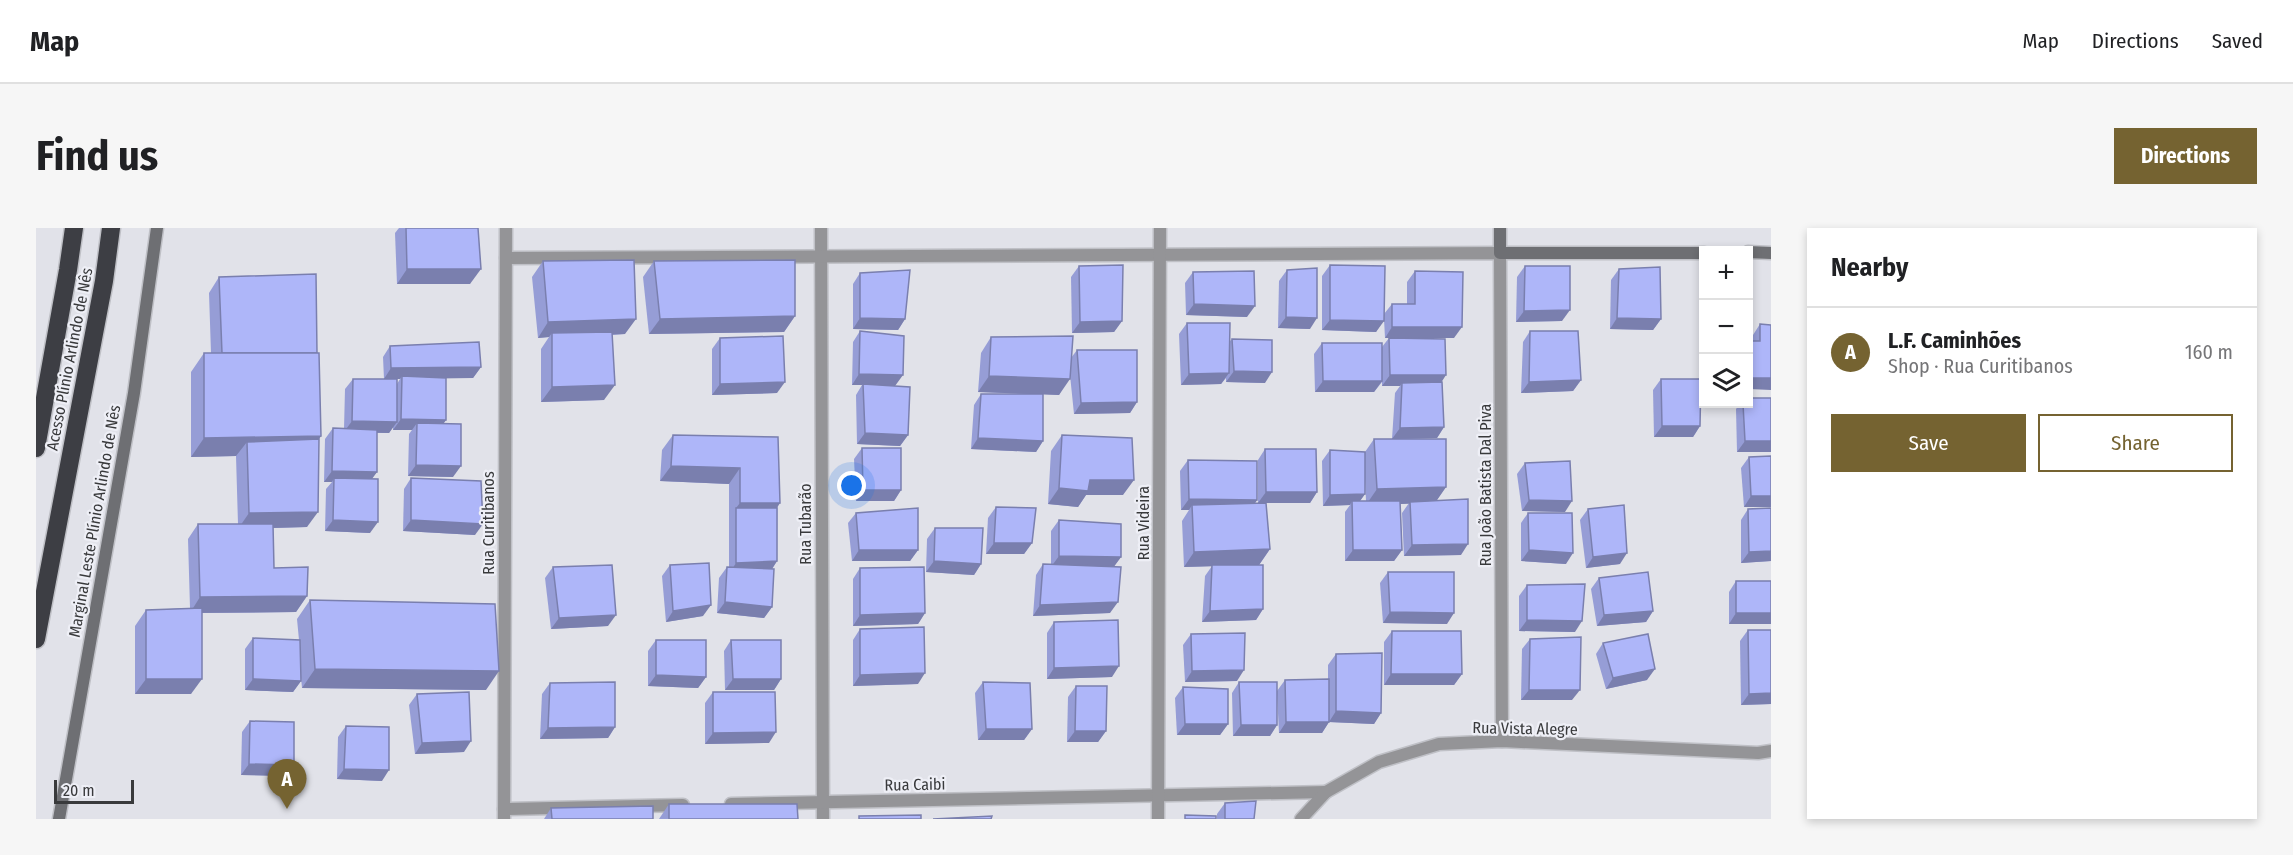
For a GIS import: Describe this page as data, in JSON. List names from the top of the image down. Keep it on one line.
{"streets":{"highway":["Acesso Plínio Arlindo de Nês"],"main road":["Rua João Batista Dal Piva","Marginal Leste Plínio Arlindo de Nês"],"street":["Rua Curitibanos","Rua Videira","Rua Tubarão","Rua Vista Alegre","Rua Caibi"]},"crossings":[["Rua João Batista Dal Piva","Rua Vista Alegre"],["Rua Videira","Rua Caibi"],["Rua Tubarão","Rua Caibi"],["Rua Vista Alegre","Rua Caibi"]],"scale_bar":"20 m","page":{"header":"Map","nav":["Map","Directions","Saved"],"buttons":["Directions",["Save","Share"]],"title":"Find us","heading":"Nearby","map_buttons":["+","−"],"list":[{"mark":"A","name":"L.F. Caminhões","note":"Shop · Rua Curitibanos","value":"160 m"}],"pins":"A","scale":"20 m"}}
